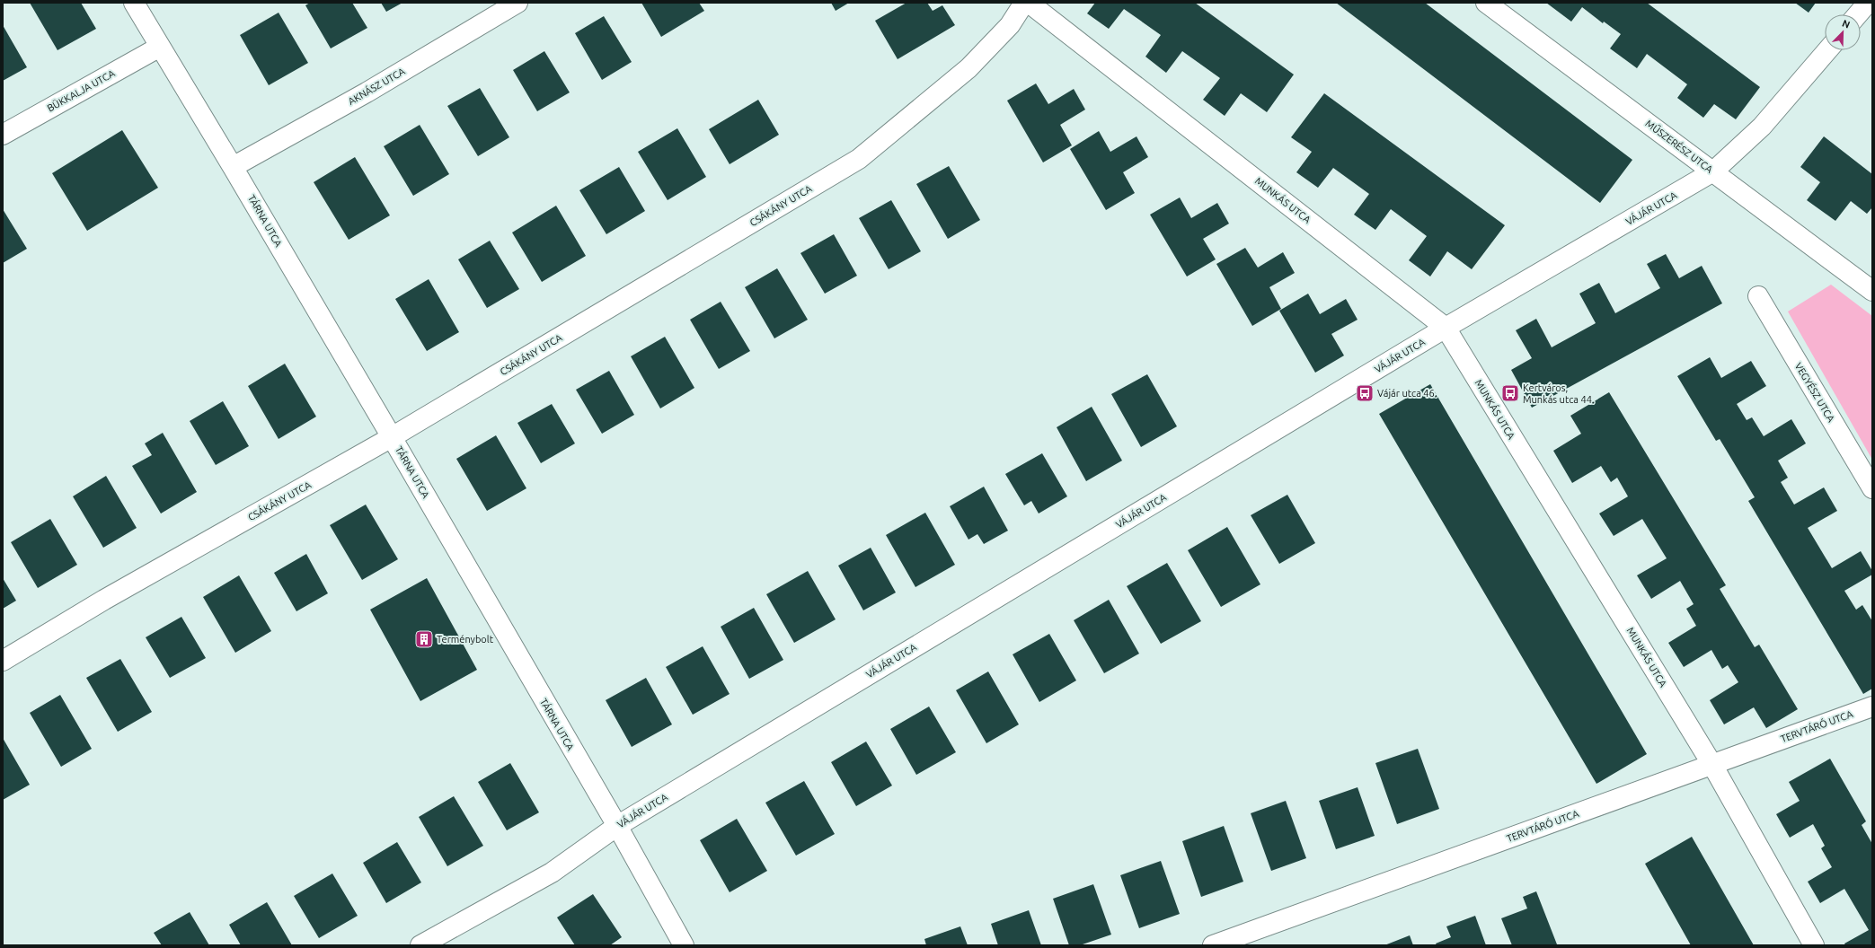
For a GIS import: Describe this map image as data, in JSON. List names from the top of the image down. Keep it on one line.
{"streets":{"street":["AKNÁSZ UTCA","BÜKKALJA UTCA","MŰSZERÉSZ UTCA","MUNKÁS UTCA","CSÁKÁNY UTCA","VÁJÁR UTCA","TÁRNA UTCA","VEGYÉSZ UTCA","TERVTÁRÓ UTCA"]},"crossings":[["AKNÁSZ UTCA","TÁRNA UTCA"],["BÜKKALJA UTCA","TÁRNA UTCA"],["MŰSZERÉSZ UTCA","VÁJÁR UTCA"],["MUNKÁS UTCA","VÁJÁR UTCA"],["MUNKÁS UTCA","TERVTÁRÓ UTCA"],["CSÁKÁNY UTCA","TÁRNA UTCA"],["VÁJÁR UTCA","TÁRNA UTCA"]],"places":{"bus stop":["Vájár utca 46.","Kertváros, Munkás utca 44."],"building":["Terménybolt"]},"north":"top right"}
